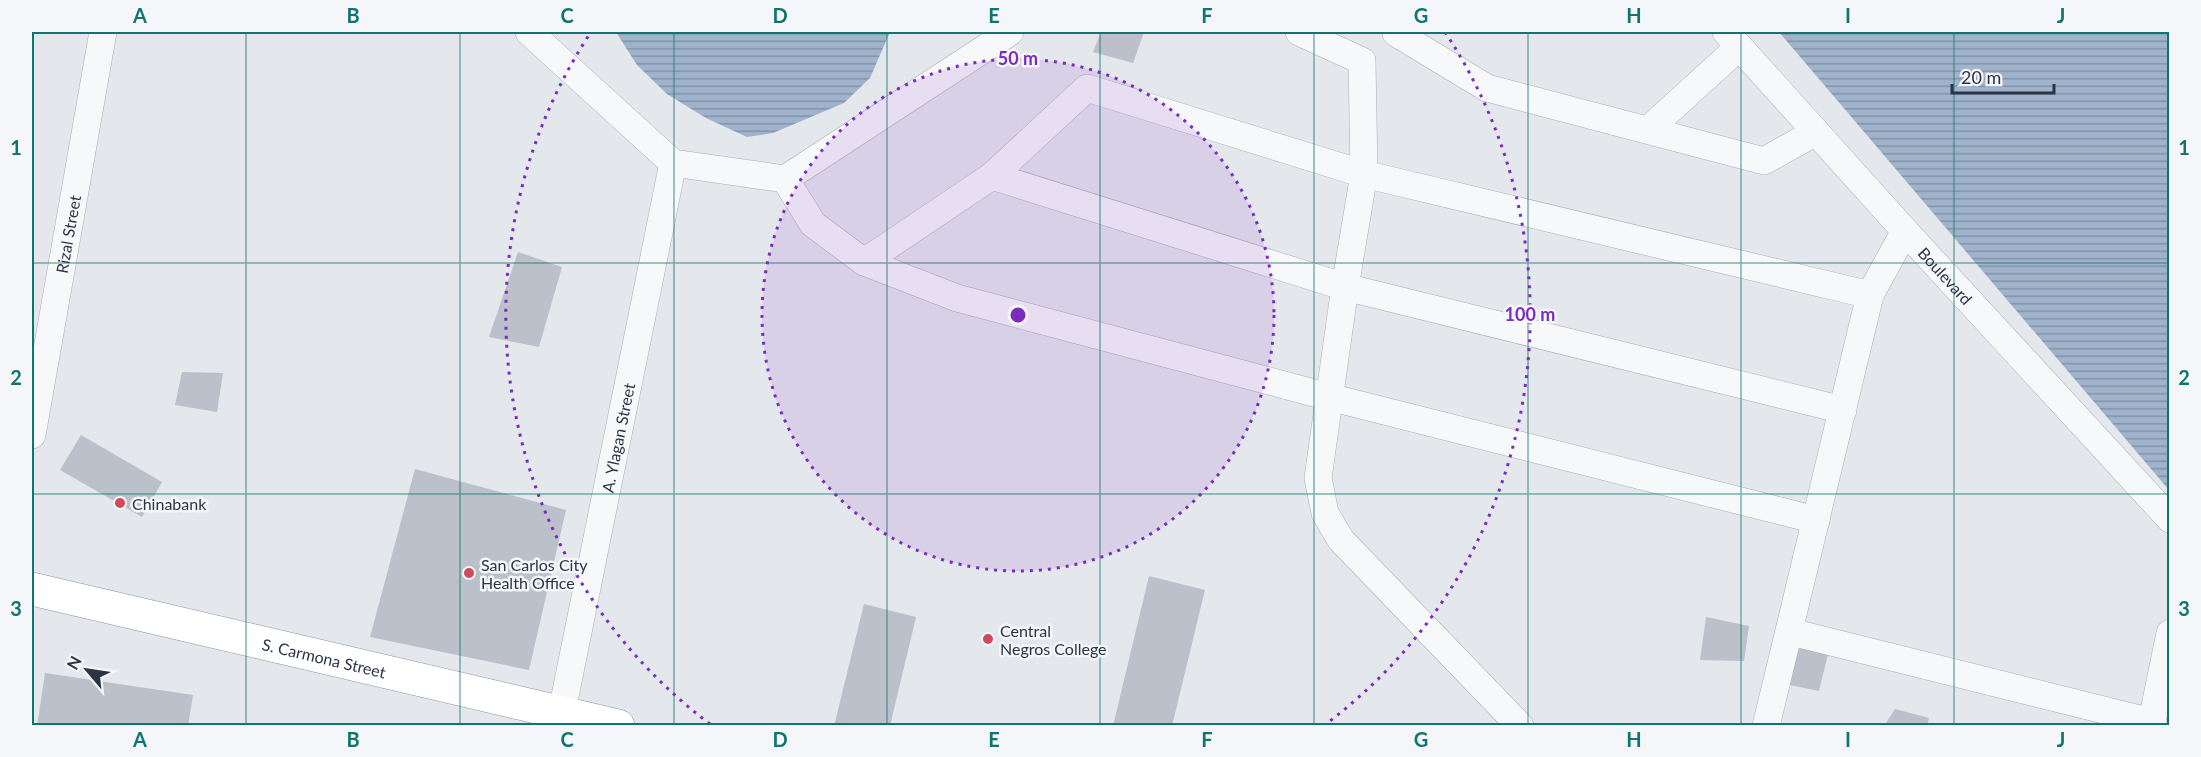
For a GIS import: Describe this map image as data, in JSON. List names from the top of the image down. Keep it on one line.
{"streets":{"highway":["S. Carmona Street"],"street":["Rizal Street","Boulevard","A. Ylagan Street"]},"crossings":[["A. Ylagan Street","S. Carmona Street"]],"places":["Chinabank","San Carlos City Health Office","Central Negros College"],"scale_bar":"20 m","north":"top left","grid":{"columns":["A","B","C","D","E","F","G","H","I","J"],"rows":["1","2","3"]},"rings":["50 m","100 m"]}
